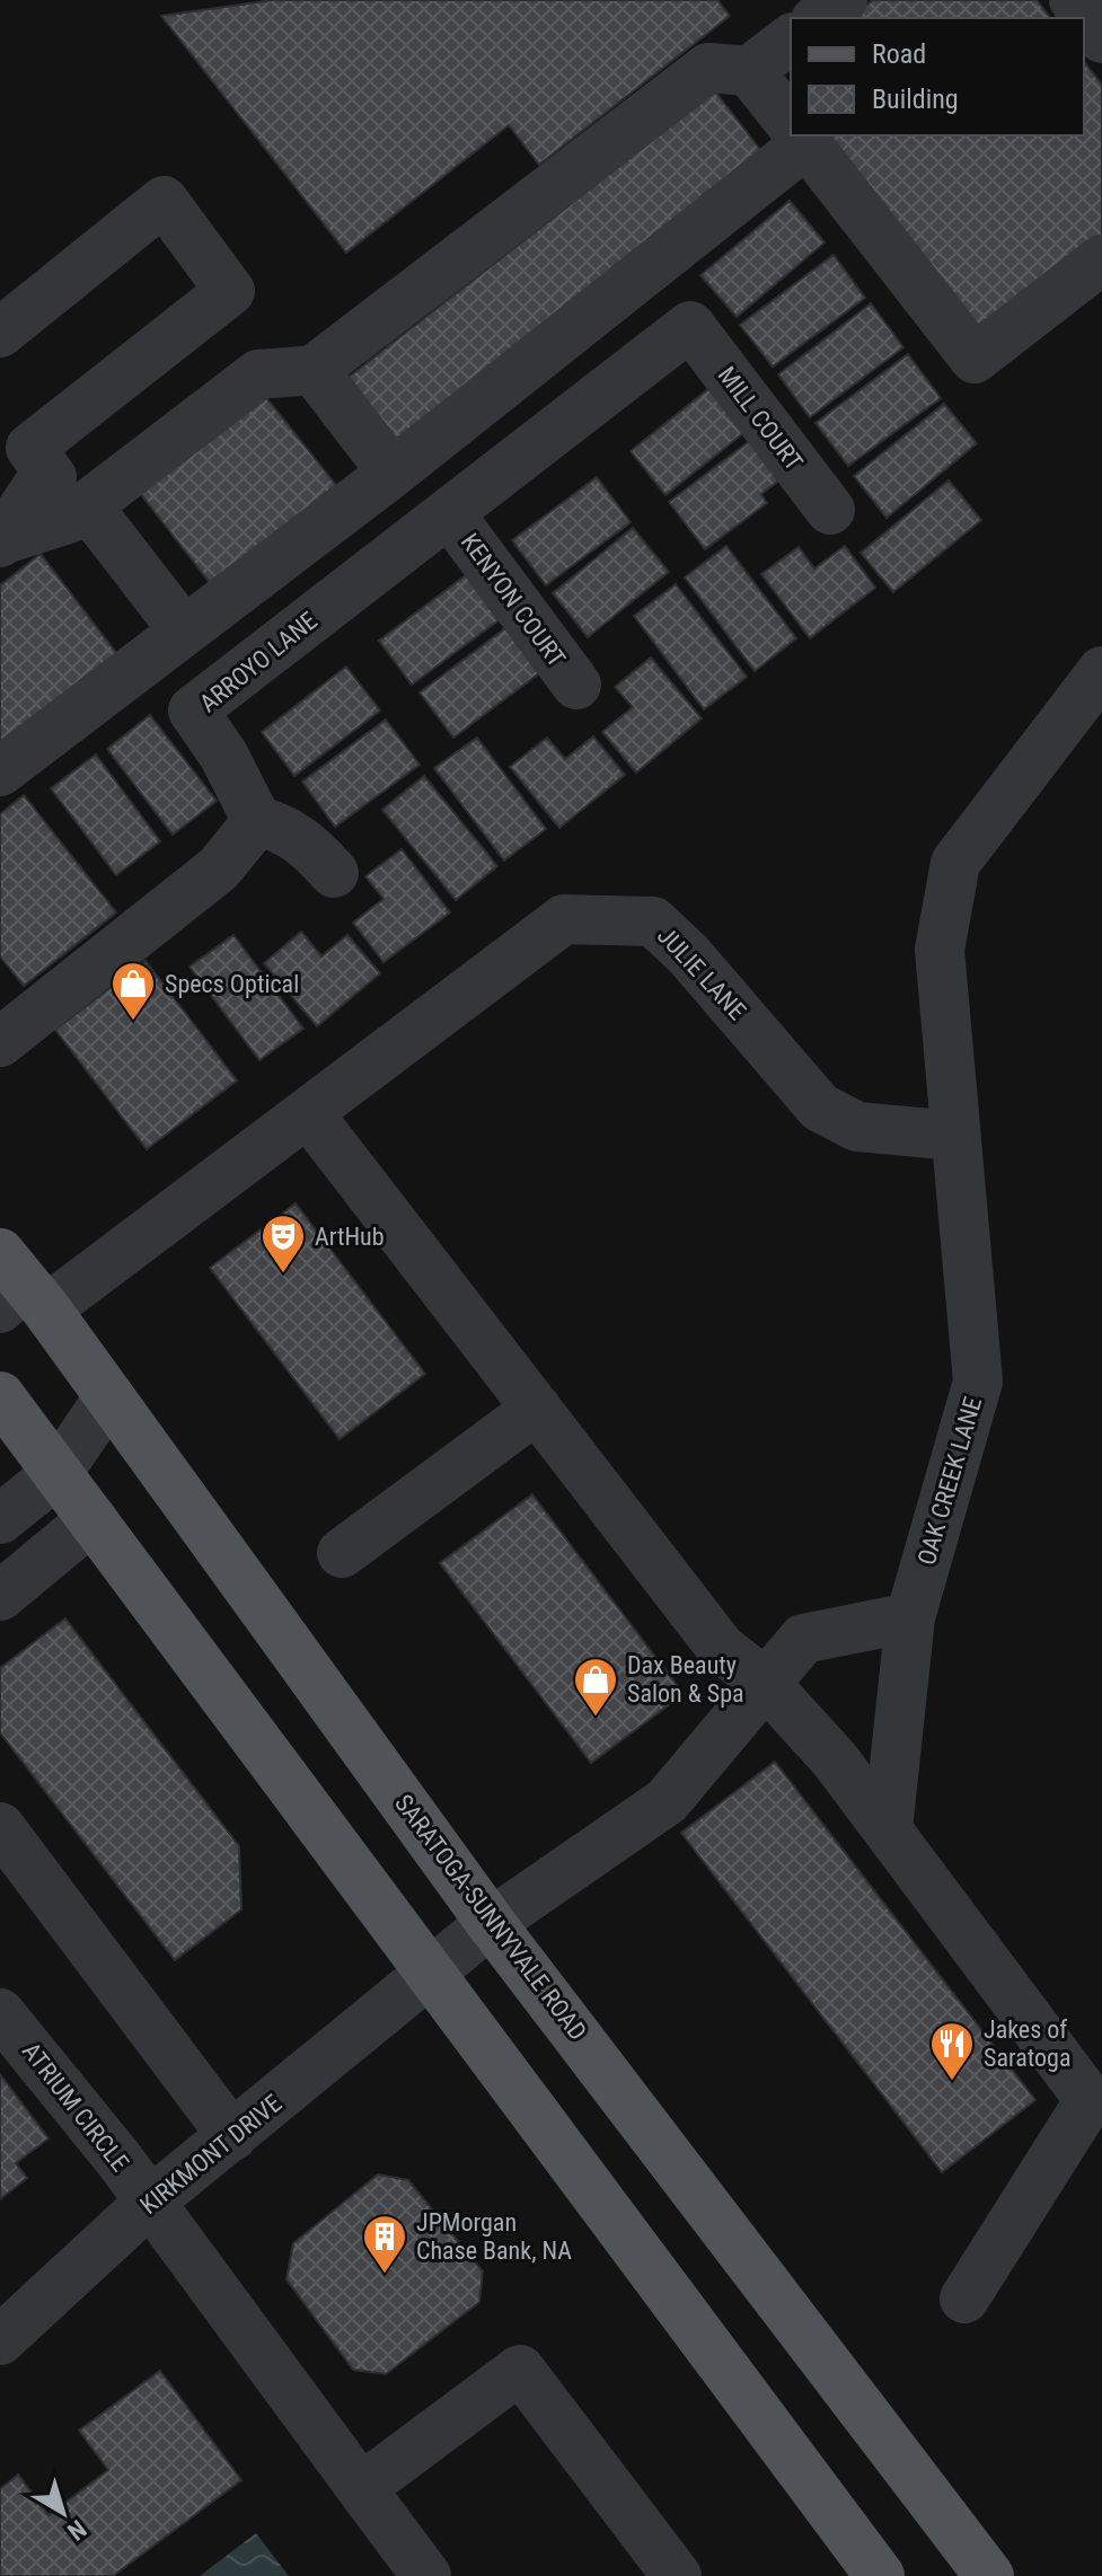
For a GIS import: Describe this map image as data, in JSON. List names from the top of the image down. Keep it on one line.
{"streets":{"main road":["SARATOGA-SUNNYVALE ROAD"],"street":["MILL COURT","KENYON COURT","ARROYO LANE","JULIE LANE","OAK CREEK LANE","ATRIUM CIRCLE","KIRKMONT DRIVE"]},"crossings":[["MILL COURT","ARROYO LANE"],["KENYON COURT","ARROYO LANE"],["JULIE LANE","OAK CREEK LANE"],["JULIE LANE","SARATOGA-SUNNYVALE ROAD"],["ATRIUM CIRCLE","KIRKMONT DRIVE"]],"places":{"shop":["Specs Optical","Dax Beauty Salon & Spa"],"theatre":["ArtHub"],"restaurant":["Jakes of Saratoga"],"building":["JPMorgan Chase Bank, NA"]},"legend":["Road","Building"],"north":"bottom right"}
